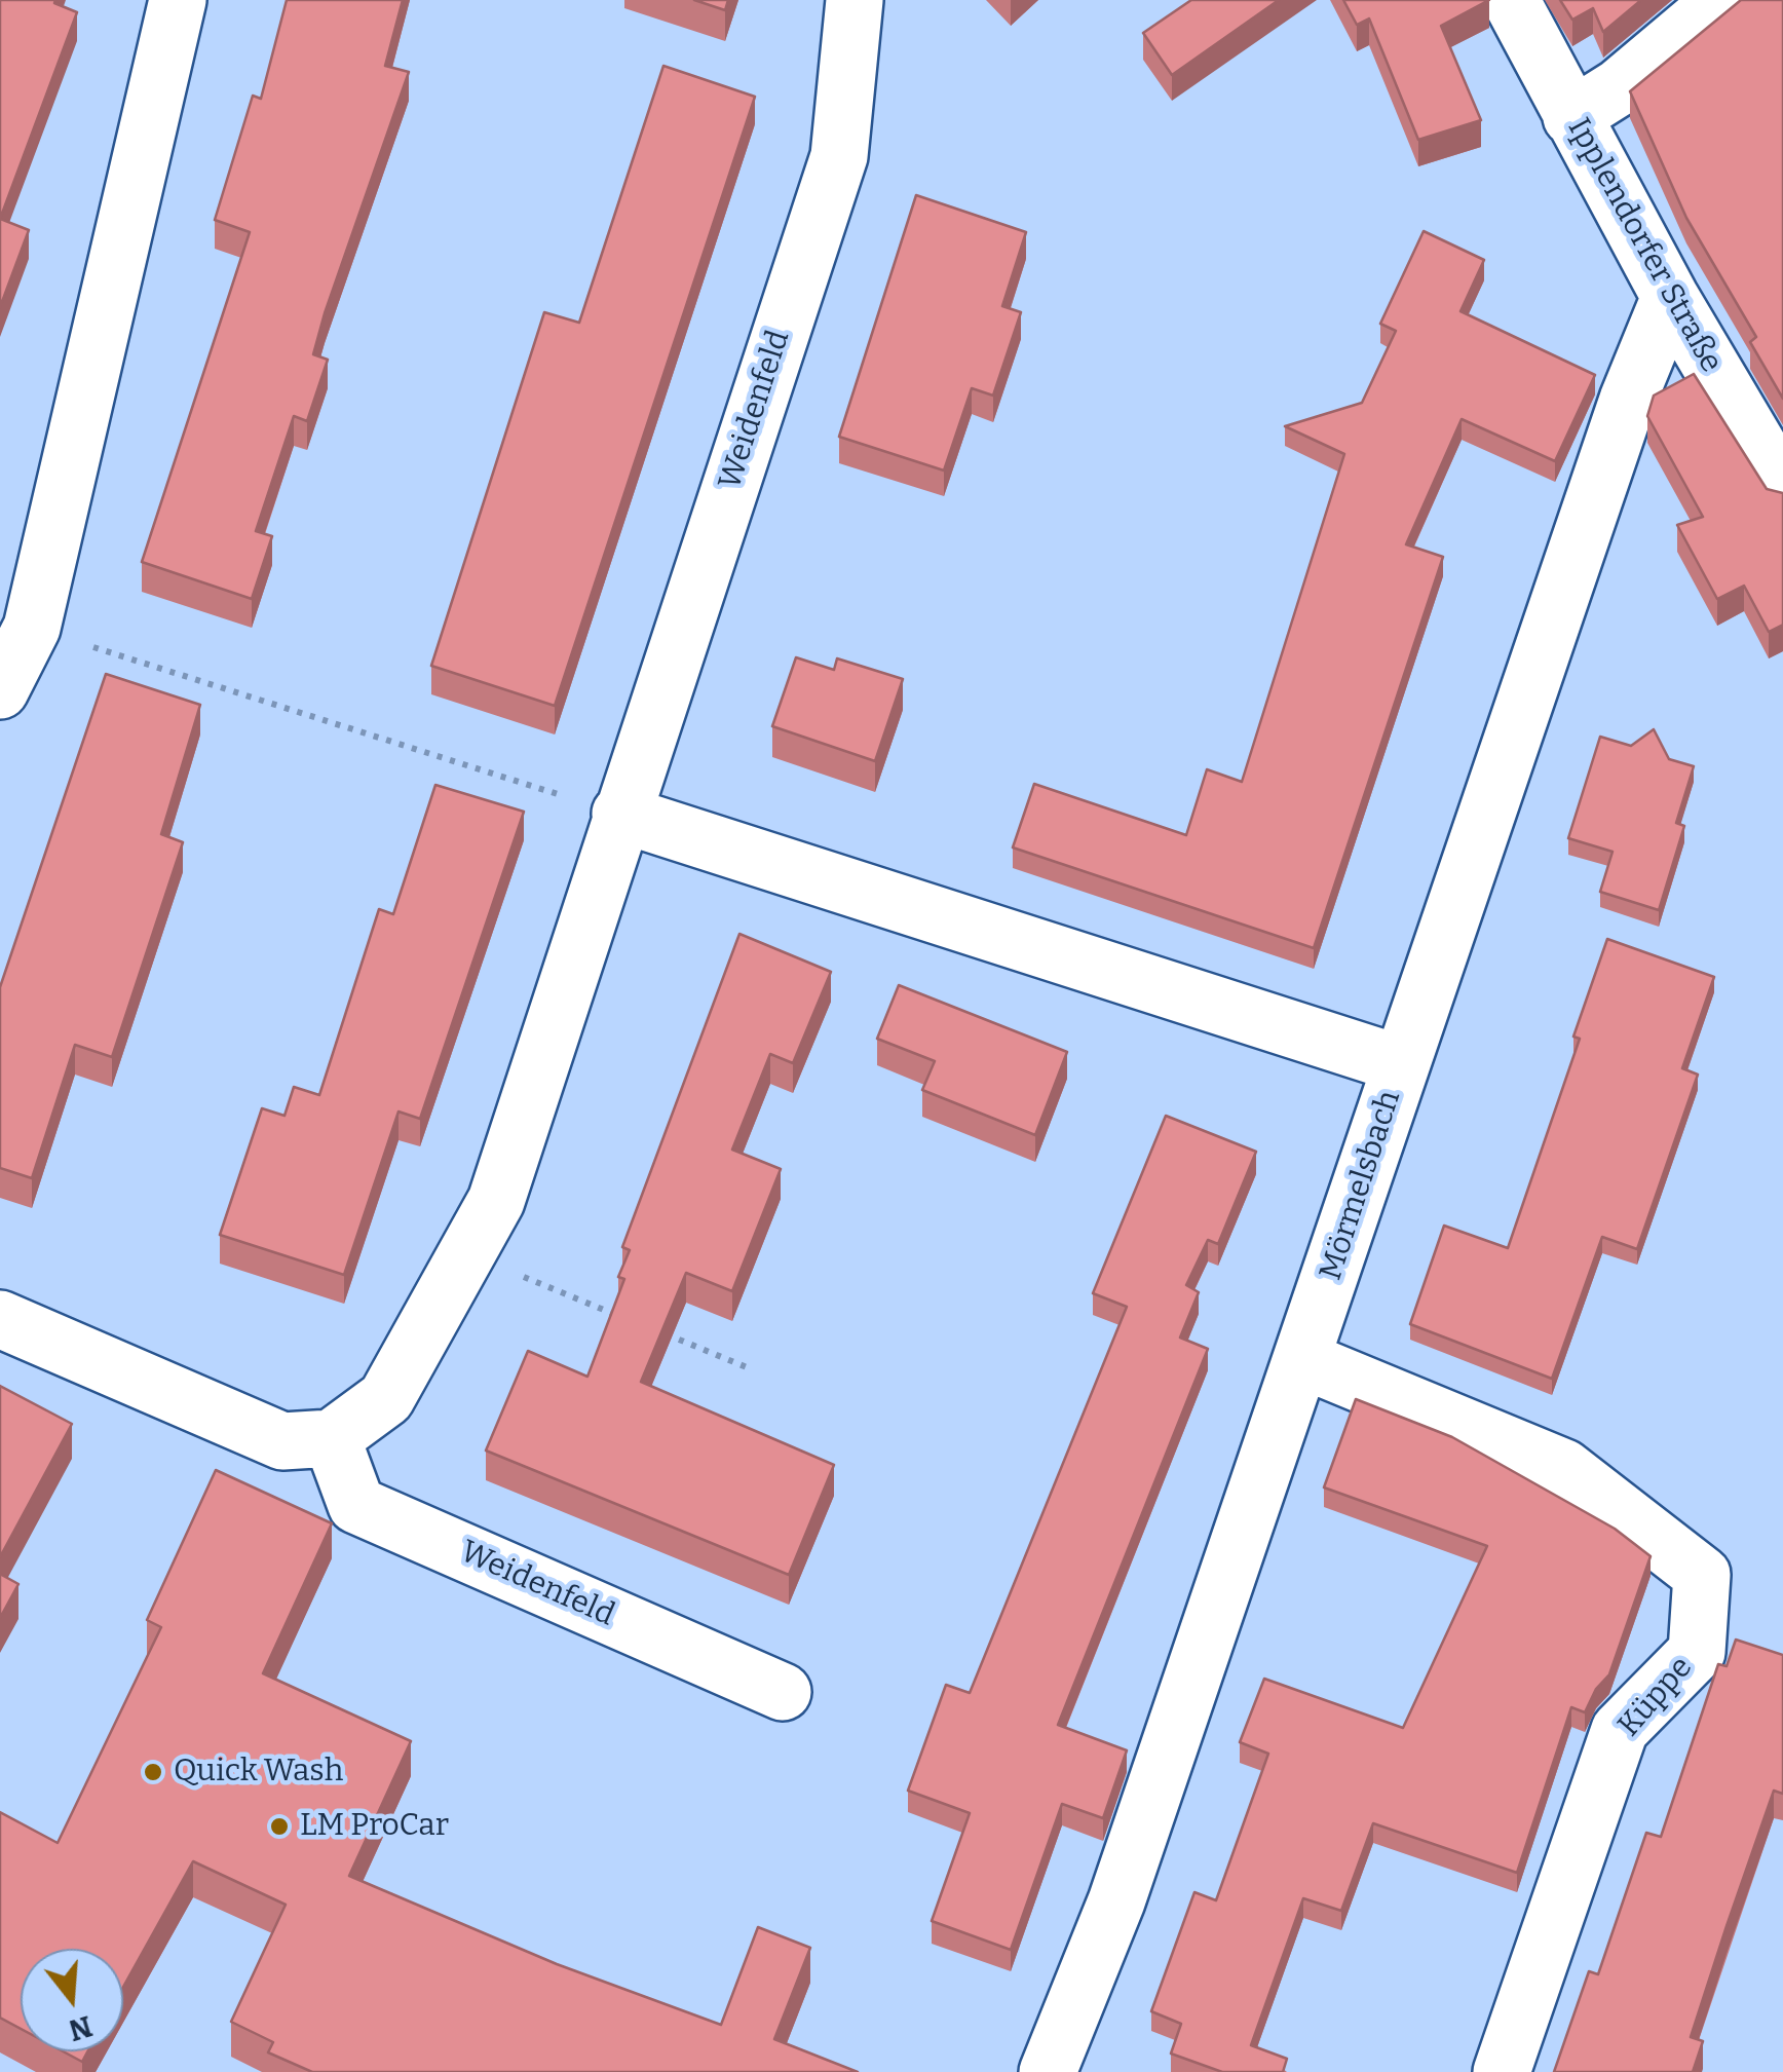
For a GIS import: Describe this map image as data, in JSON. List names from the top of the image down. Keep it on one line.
{"streets":{"street":["Ipplendorfer Straße","Weidenfeld","Mörmelsbach","Küppe"]},"crossings":[["Ipplendorfer Straße","Mörmelsbach"],["Mörmelsbach","Küppe"]],"places":["Quick Wash","LM ProCar"],"north":"bottom"}
